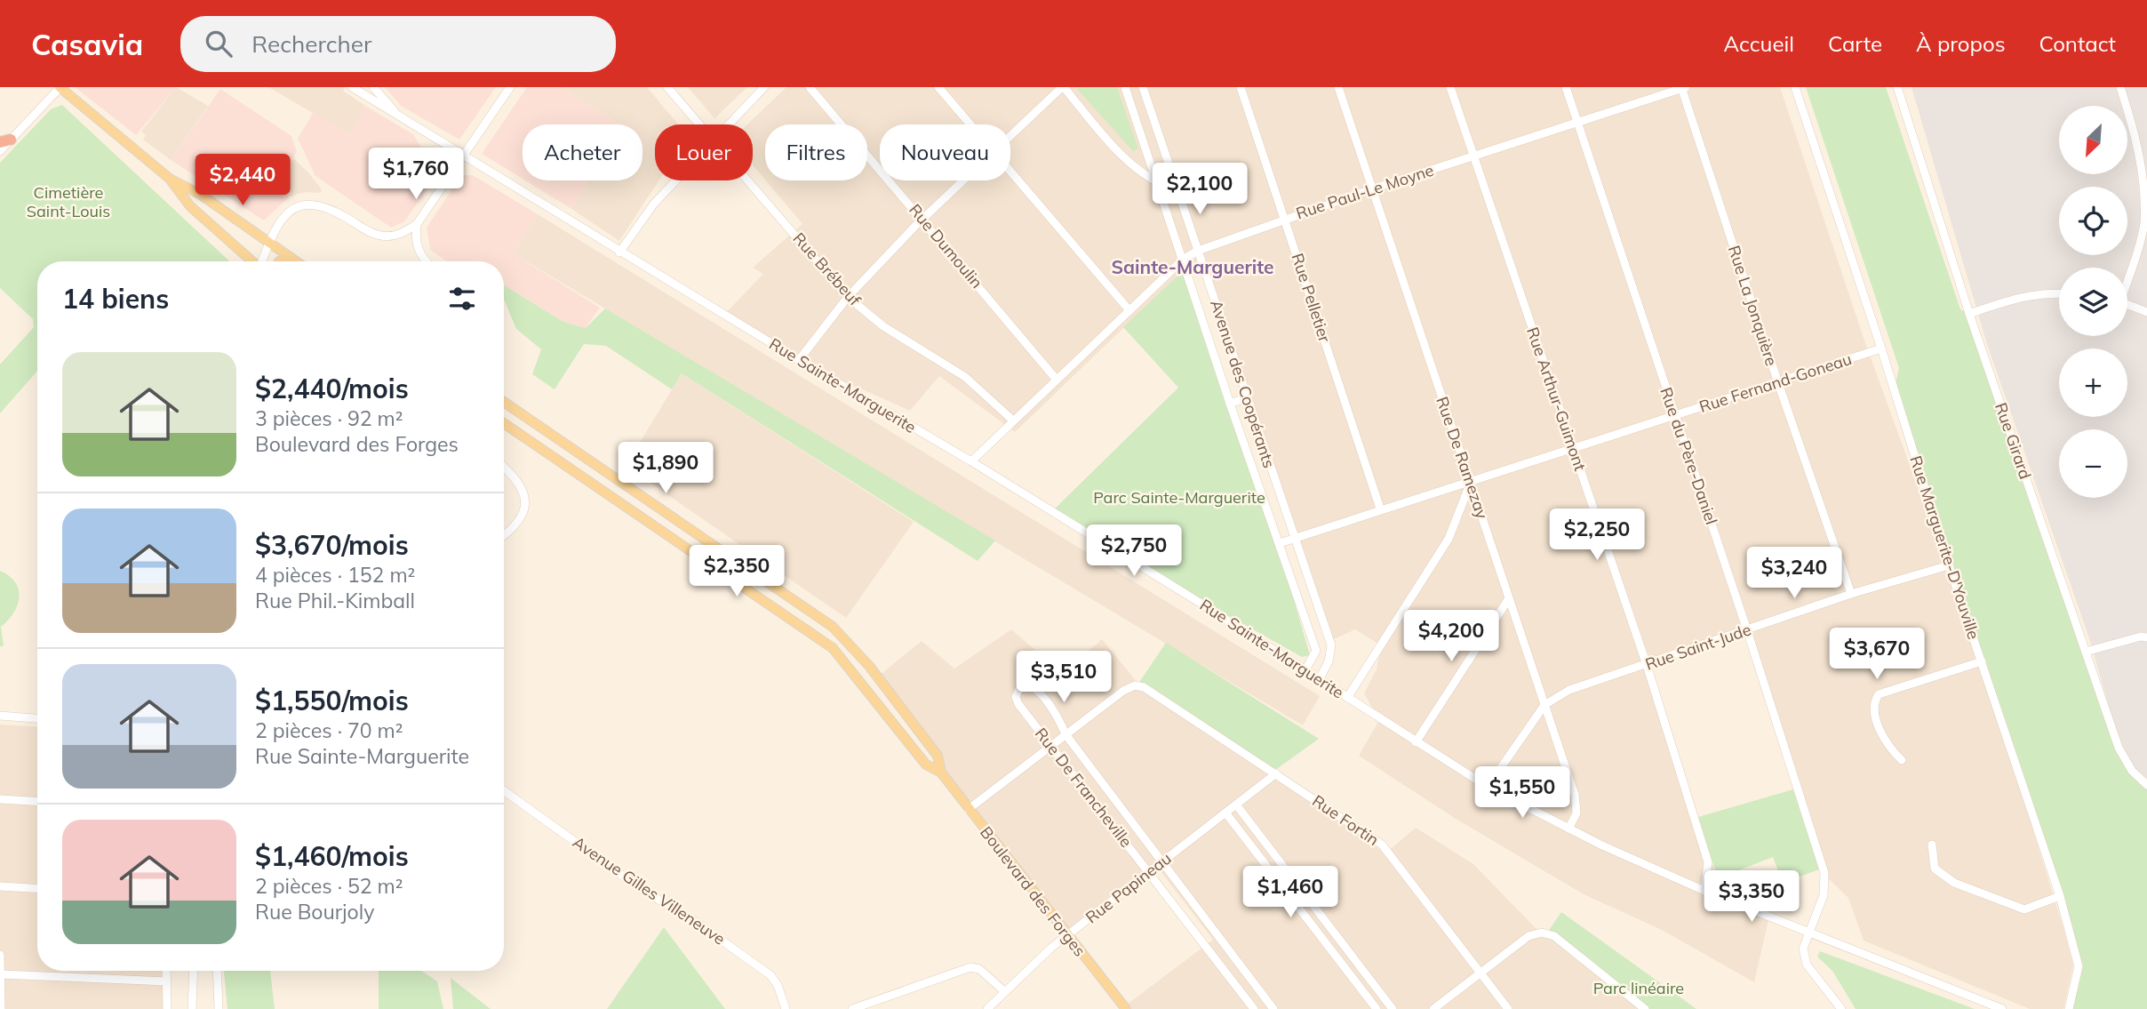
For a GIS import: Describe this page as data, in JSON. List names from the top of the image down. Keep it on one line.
{"streets":{"main road":["Boulevard des Forges"],"street":["Rue Paul-Le Moyne","Rue Dumoulin","Rue Brébeuf","Rue Pelletier","Rue La Jonquière","Rue Fernand-Goneau","Avenue des Coopérants","Rue Sainte-Marguerite","Rue Arthur-Guimont","Rue Girard","Rue du Père-Daniel","Rue De Ramezay","Rue Marguerite-D'Youville","Rue Saint-Jude","Rue De Francheville","Rue Fortin","Rue Papineau","Avenue Gilles Villeneuve"]},"crossings":[["Rue Paul-Le Moyne","Rue Dumoulin"],["Rue Paul-Le Moyne","Rue Brébeuf"],["Rue Paul-Le Moyne","Rue Pelletier"],["Rue Paul-Le Moyne","Rue La Jonquière"],["Rue Paul-Le Moyne","Avenue des Coopérants"],["Rue Paul-Le Moyne","Rue Sainte-Marguerite"],["Rue Paul-Le Moyne","Rue Arthur-Guimont"],["Rue Paul-Le Moyne","Rue du Père-Daniel"],["Rue Paul-Le Moyne","Rue De Ramezay"],["Rue Pelletier","Rue Fernand-Goneau"],["Rue La Jonquière","Rue Fernand-Goneau"],["Rue La Jonquière","Rue Saint-Jude"],["Rue Fernand-Goneau","Avenue des Coopérants"],["Rue Fernand-Goneau","Rue Arthur-Guimont"],["Rue Fernand-Goneau","Rue du Père-Daniel"],["Rue Fernand-Goneau","Rue De Ramezay"],["Rue Fernand-Goneau","Rue Marguerite-D'Youville"],["Avenue des Coopérants","Rue Sainte-Marguerite"],["Rue Sainte-Marguerite","Rue Arthur-Guimont"],["Rue Sainte-Marguerite","Rue du Père-Daniel"],["Rue Sainte-Marguerite","Rue De Ramezay"],["Rue Sainte-Marguerite","Rue Saint-Jude"],["Rue Arthur-Guimont","Rue Saint-Jude"],["Rue du Père-Daniel","Rue Saint-Jude"],["Rue De Ramezay","Rue Saint-Jude"],["Rue Marguerite-D'Youville","Rue Saint-Jude"],["Rue De Francheville","Rue Fortin"],["Rue De Francheville","Rue Papineau"],["Rue Fortin","Rue Papineau"],["Rue Papineau","Boulevard des Forges"]],"districts":["Sainte-Marguerite"],"parks":["Cimetière Saint-Louis","Parc Sainte-Marguerite","Parc linéaire"],"north":"bottom left","page":{"header":"Casavia","search":"Rechercher","nav":["Accueil","Carte","À propos","Contact"],"map_buttons":["+","−"],"chip":["Acheter","Louer","Filtres","Nouveau"],"price":["$1,760","$2,440","$2,100","$1,890","$2,250","$2,750","$2,350","$3,240","$4,200","$3,670","$3,510","$1,550","$1,460","$3,350"],"heading":"14 biens","list":[{"name":"$2,440/mois","note":"3 pièces · 92 m² · Boulevard des Forges"},{"name":"$3,670/mois","note":"4 pièces · 152 m² · Rue Phil.-Kimball"},{"name":"$1,550/mois","note":"2 pièces · 70 m² · Rue Sainte-Marguerite"},{"name":"$1,460/mois","note":"2 pièces · 52 m² · Rue Bourjoly"}]}}
